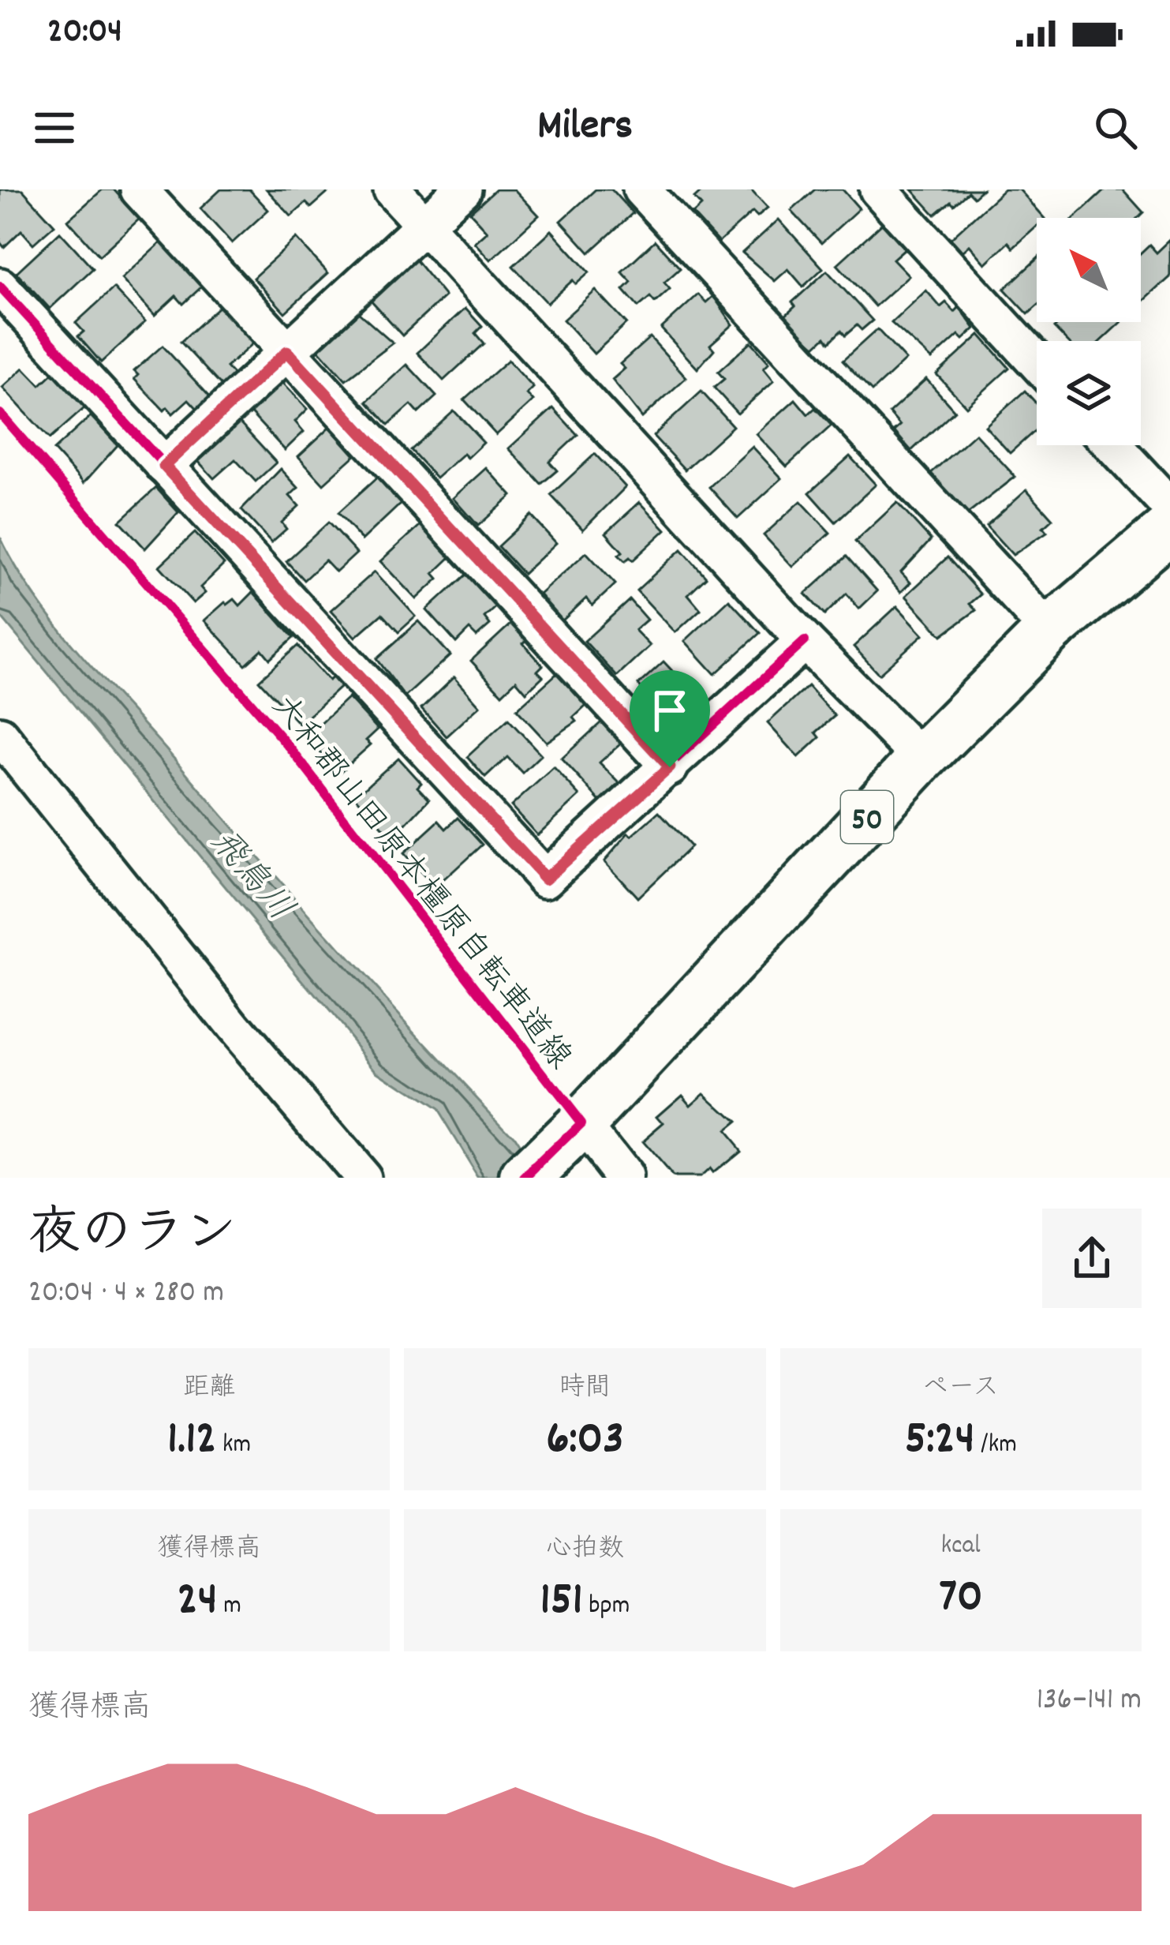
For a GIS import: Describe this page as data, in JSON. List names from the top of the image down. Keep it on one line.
{"streets":{"main road":["50"],"cycle path":["大和郡山田原本橿原自転車道線"]},"water":["飛鳥川"],"north":"top left","page":{"status":"20:04","header":"Milers","heading":["夜のラン","20:04 · 4 × 280 m"],"stats":[["距離","1.12 km"],["時間","6:03"],["ペース","5:24 /km"],["獲得標高","24 m"],["心拍数","151 bpm"],["kcal","70"]],"chart":["獲得標高","136–141 m"]}}
